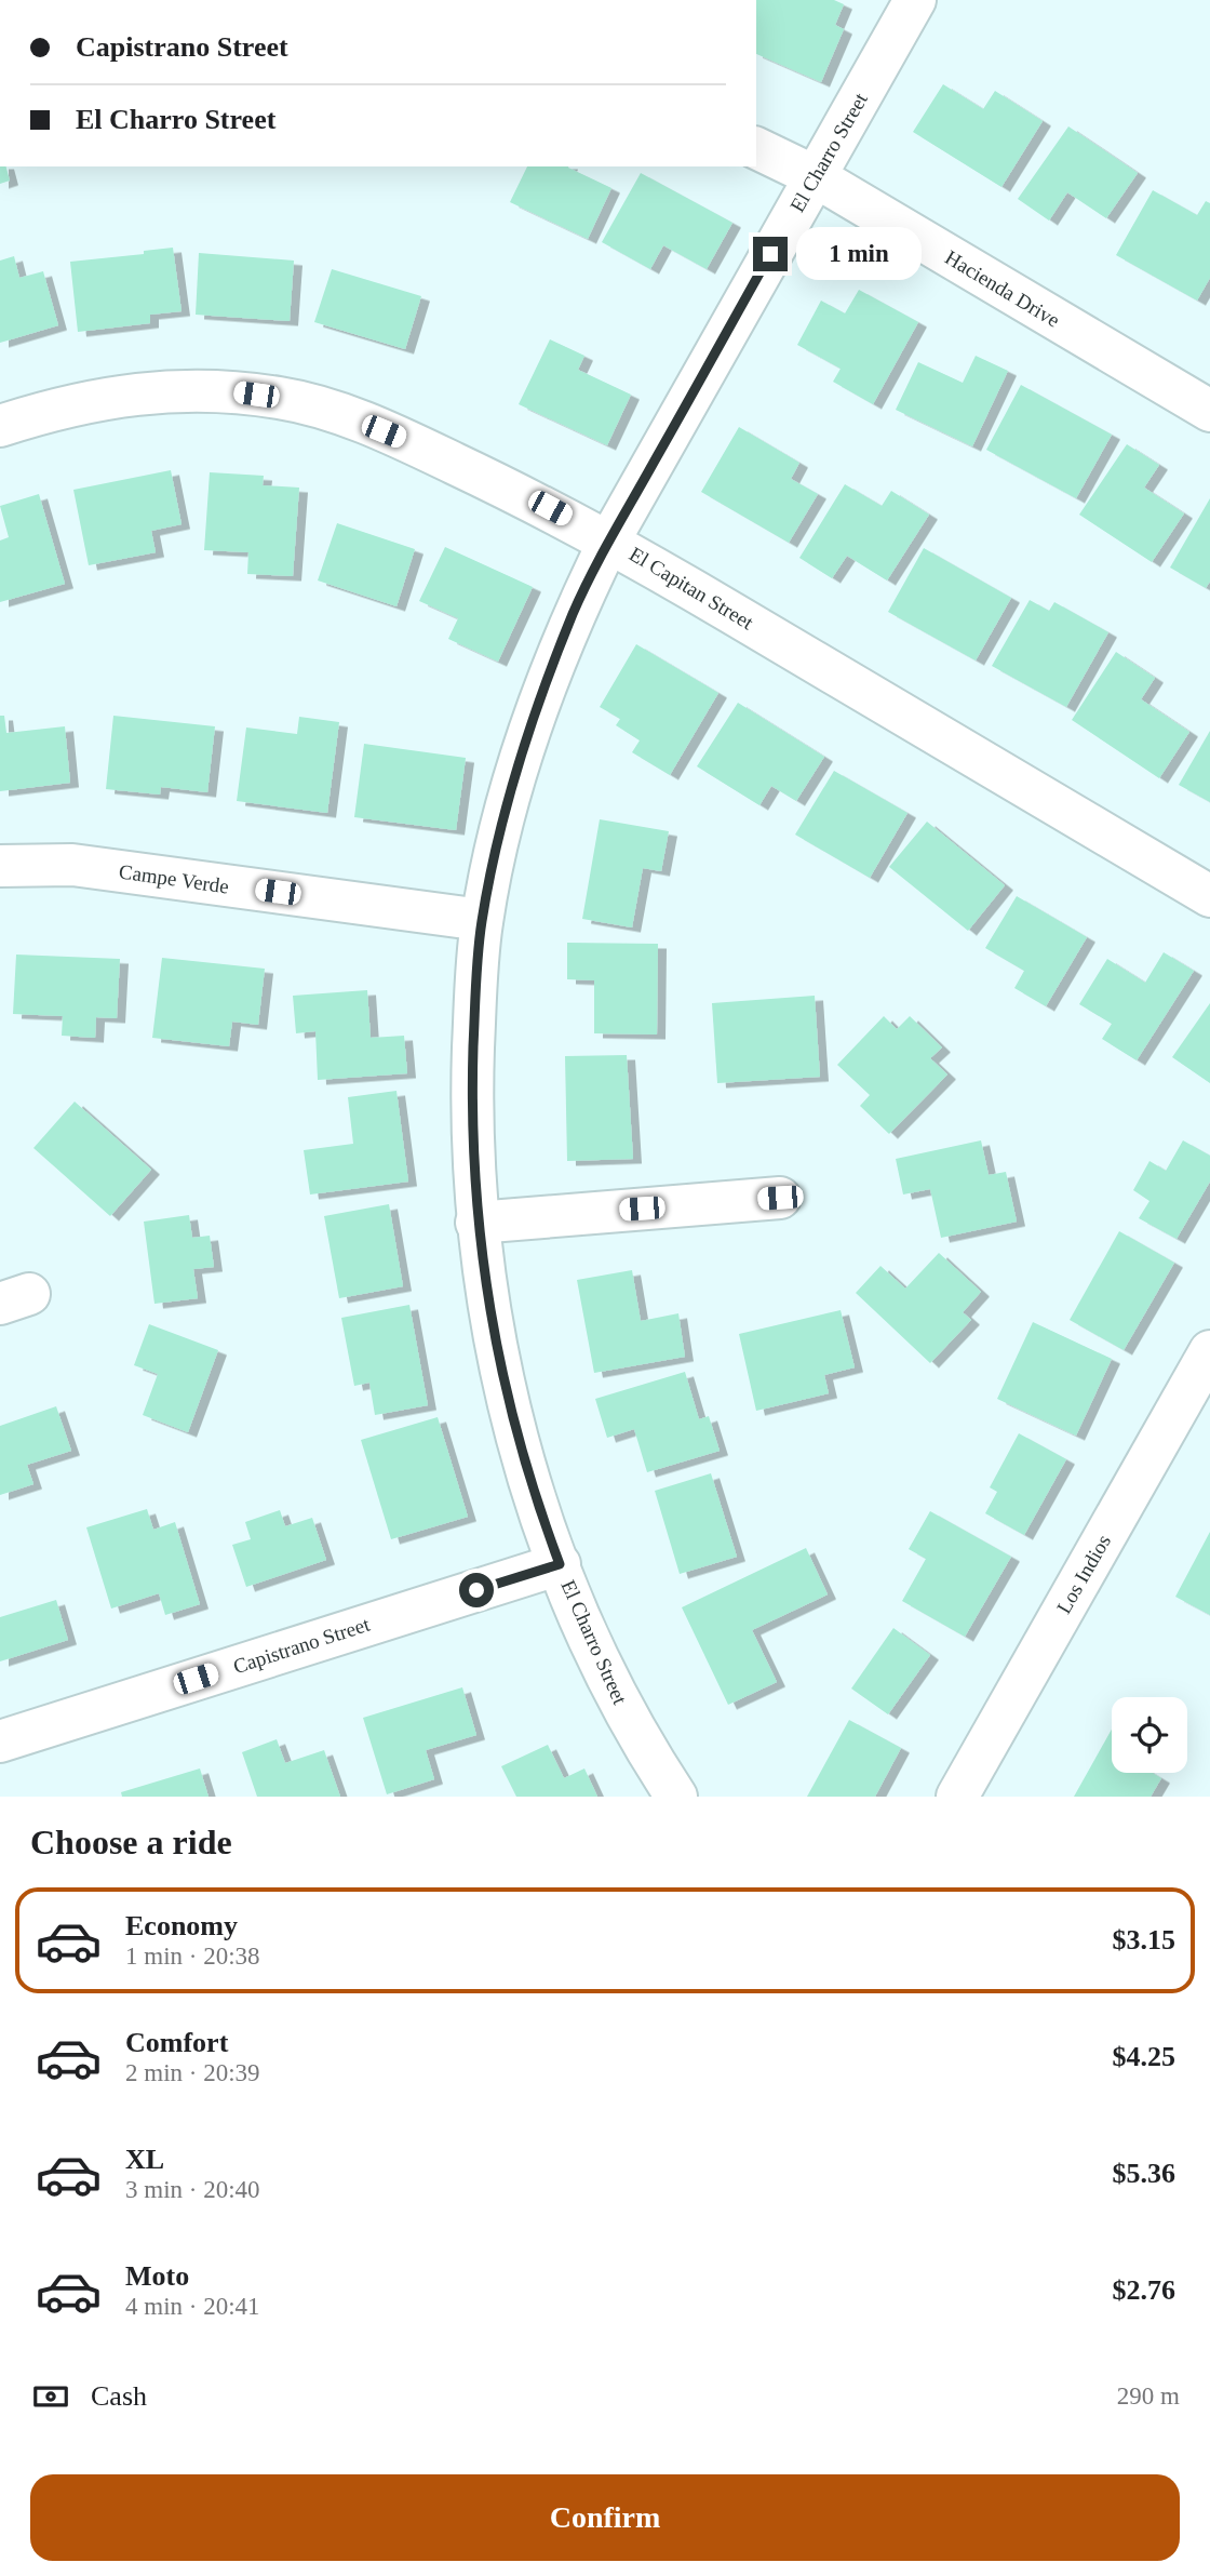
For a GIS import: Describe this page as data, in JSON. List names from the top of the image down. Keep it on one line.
{"streets":{"street":["El Charro Street","Hacienda Drive","El Capitan Street","Campe Verde","Los Indios","Capistrano Street"]},"crossings":[["El Charro Street","Hacienda Drive"],["El Charro Street","El Capitan Street"],["El Charro Street","Campe Verde"],["El Charro Street","Capistrano Street"]],"page":{"banner":["Capistrano Street","El Charro Street"],"bubble":"1 min","heading":"Choose a ride","list":[{"name":"Economy","note":"1 min · 20:38","value":"$3.15"},{"name":"Comfort","note":"2 min · 20:39","value":"$4.25"},{"name":"XL","note":"3 min · 20:40","value":"$5.36"},{"name":"Moto","note":"4 min · 20:41","value":"$2.76"}],"pay":["Cash","290 m"],"buttons":"Confirm"}}
